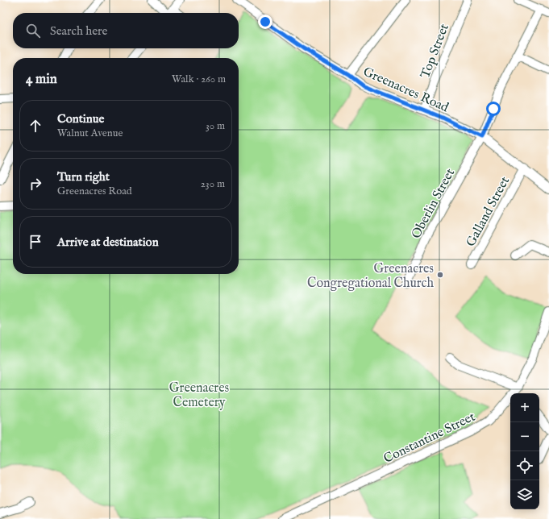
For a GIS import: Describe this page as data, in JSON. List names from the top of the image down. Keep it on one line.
{"streets":{"street":["Top Street","Greenacres Road","Oberlin Street","Galland Street","Constantine Street"]},"crossings":[["Top Street","Greenacres Road"],["Greenacres Road","Oberlin Street"],["Greenacres Road","Galland Street"]],"parks":["Greenacres Cemetery"],"places":["Greenacres Congregational Church"],"page":{"search":"Search here","heading":["4 min","Walk · 260 m"],"list":[["Continue","Walnut Avenue","30 m"],["Turn right","Greenacres Road","230 m"],"Arrive at destination"],"map_buttons":["+","−"]}}
